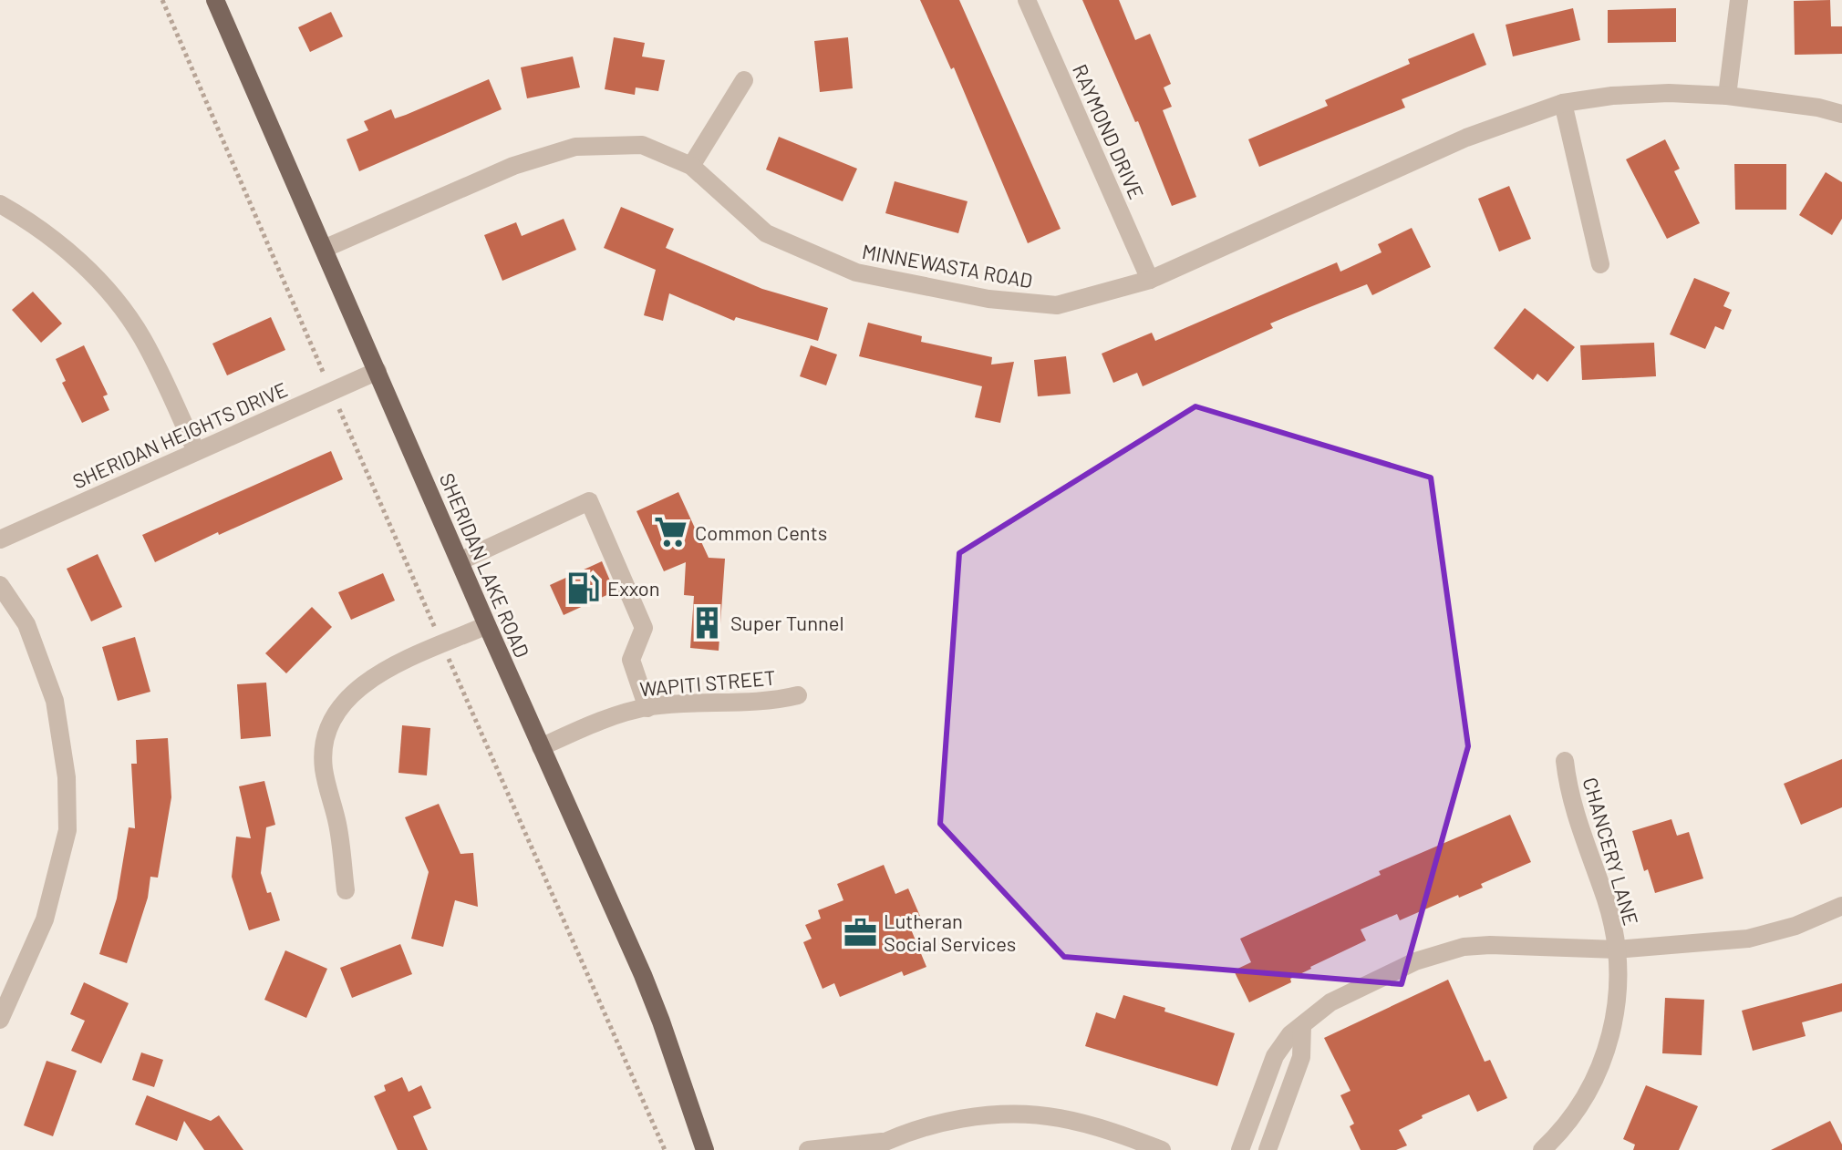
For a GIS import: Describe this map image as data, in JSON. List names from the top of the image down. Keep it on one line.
{"streets":{"main road":["SHERIDAN LAKE ROAD"],"street":["RAYMOND DRIVE","MINNEWASTA ROAD","SHERIDAN HEIGHTS DRIVE","WAPITI STREET","CHANCERY LANE"]},"crossings":[["RAYMOND DRIVE","MINNEWASTA ROAD"],["MINNEWASTA ROAD","SHERIDAN LAKE ROAD"],["SHERIDAN HEIGHTS DRIVE","SHERIDAN LAKE ROAD"],["SHERIDAN LAKE ROAD","WAPITI STREET"]],"places":{"supermarket":["Common Cents"],"fuel station":["Exxon"],"building":["Super Tunnel"],"office":["Lutheran Social Services"]}}
